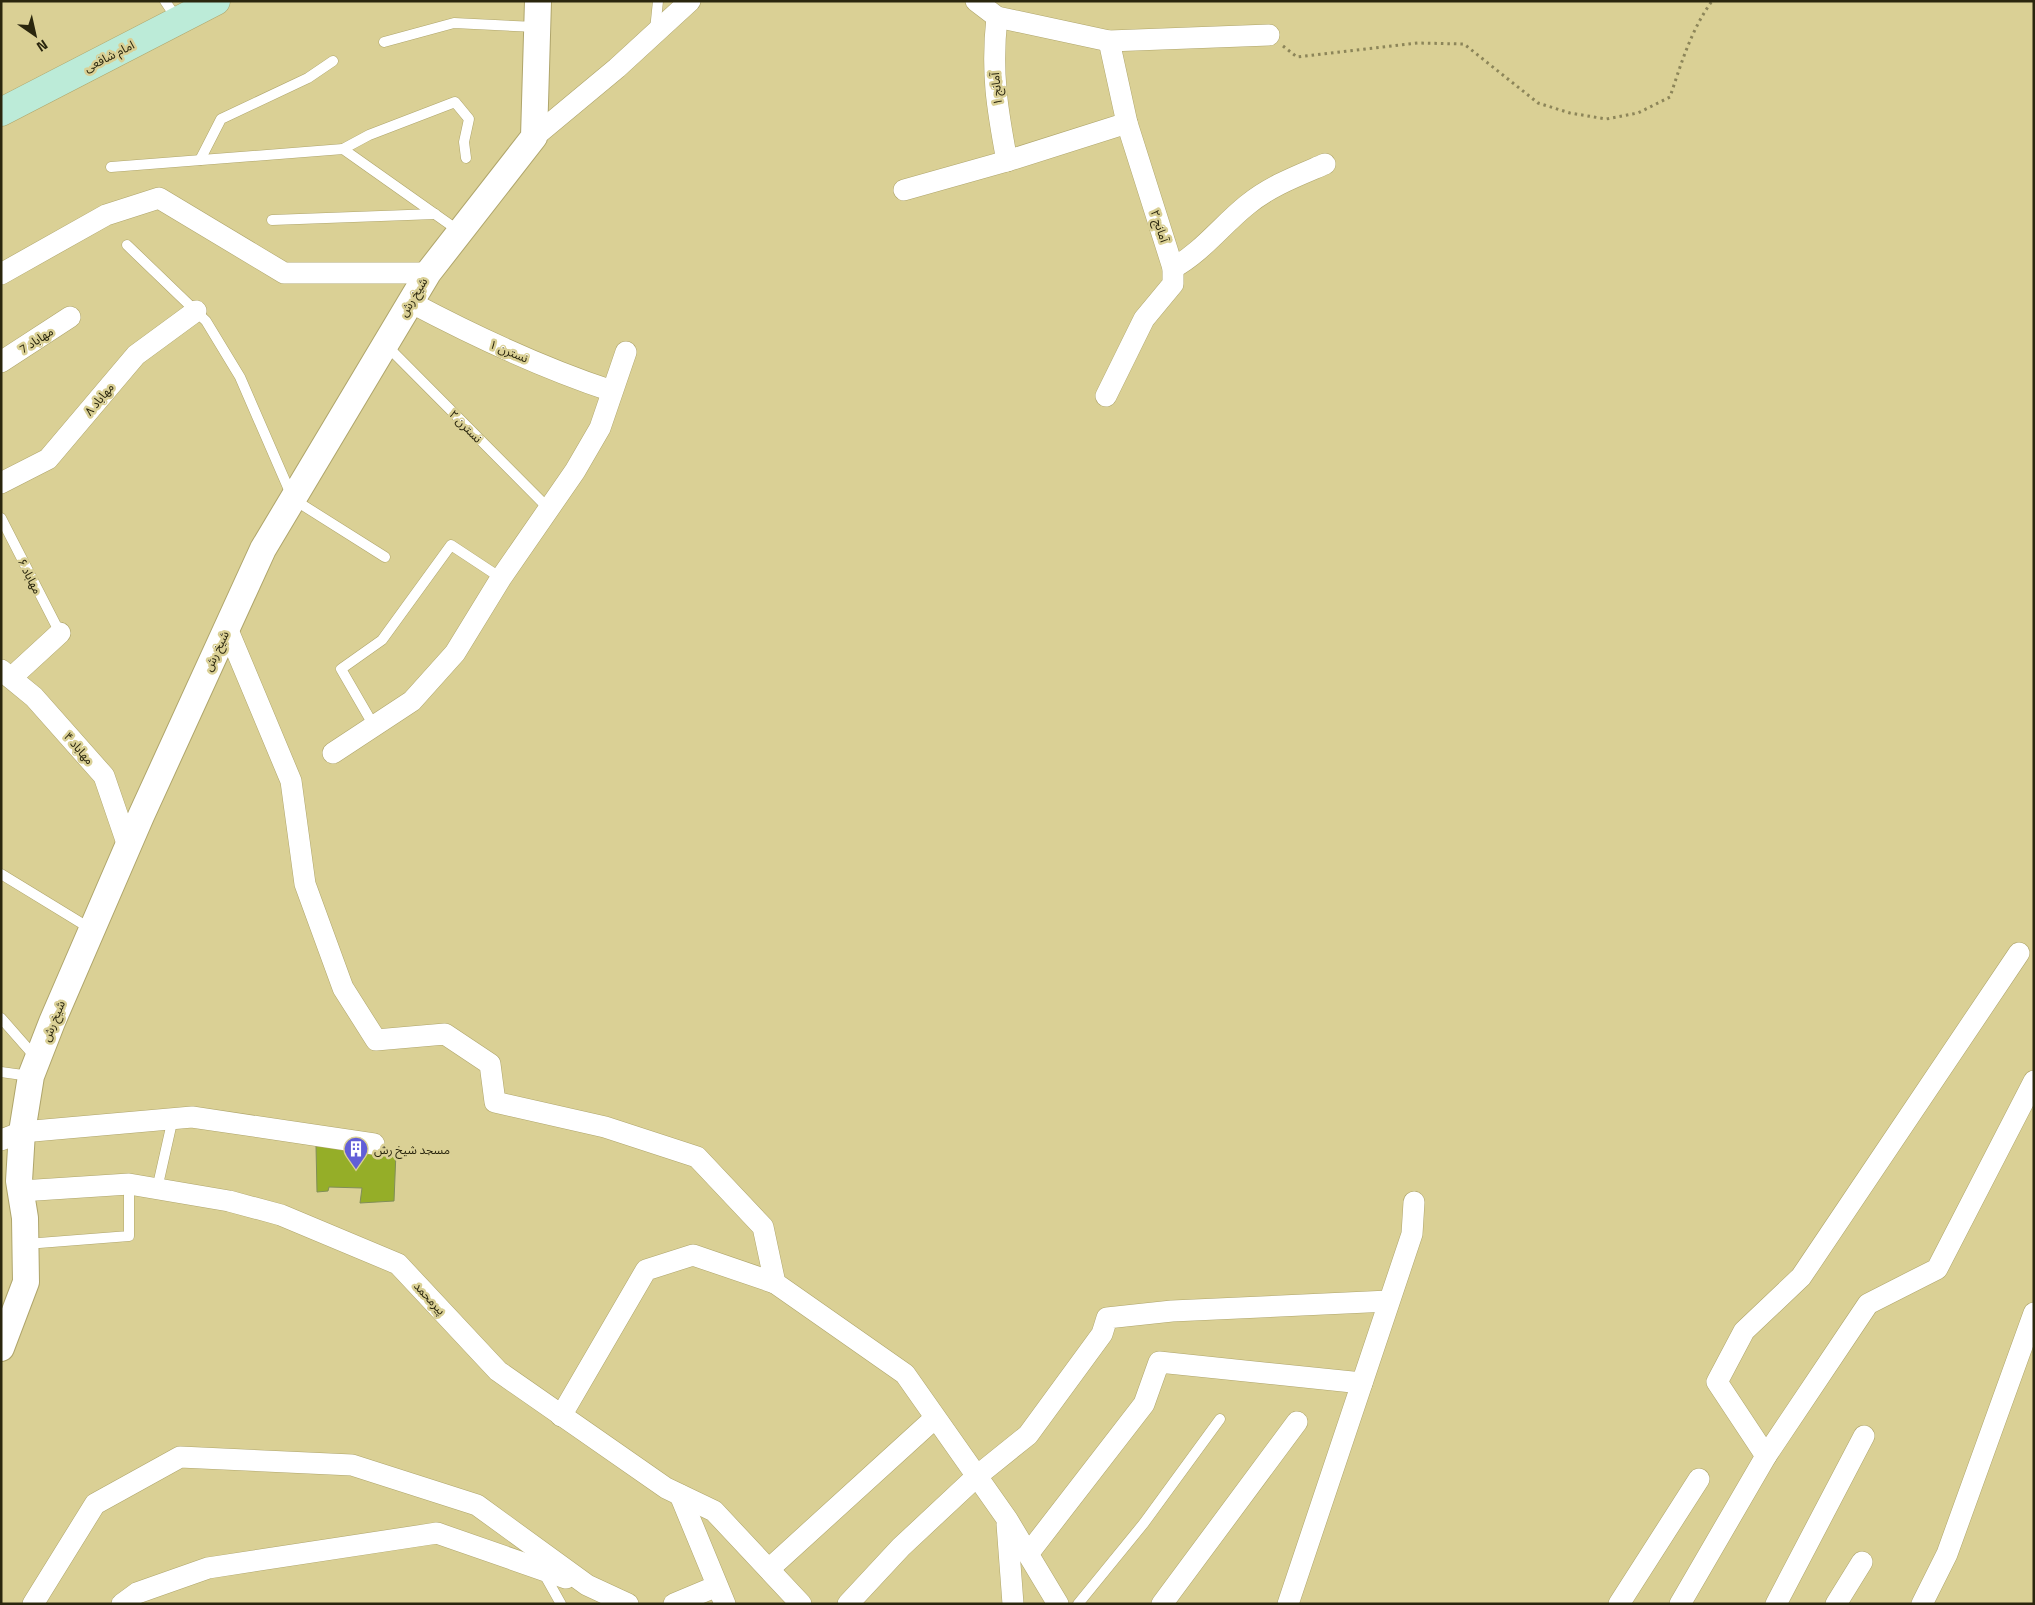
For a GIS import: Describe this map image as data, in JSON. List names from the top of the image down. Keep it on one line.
{"streets":{"main road":["امام شافعی"],"street":["آمانج ۱","آمانج ۲","شیخ رش","مهاباد 7","نسترن ۱","مهاباد ۸","مهاباد ۴","پیرمحمد"],"lane":["نسترن ۲","مهاباد ۶"]},"crossings":[["شیخ رش","نسترن ۱"],["شیخ رش","نسترن ۲"],["شیخ رش","مهاباد ۴"],["شیخ رش","پیرمحمد"]],"places":{"building":["مسجد شیخ رش"]},"north":"bottom right"}
